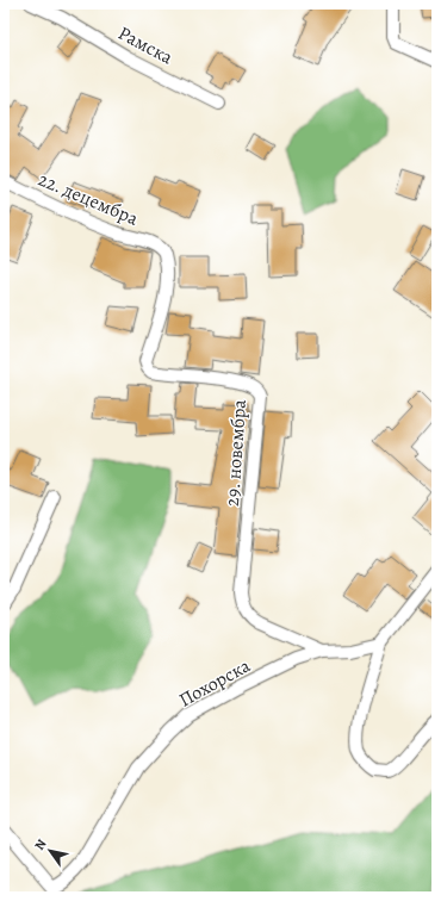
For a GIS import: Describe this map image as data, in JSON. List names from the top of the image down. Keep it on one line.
{"streets":{"street":["Рамска","22. децембра","29. новембра","Похорска"]},"crossings":[["22. децембра","29. новембра"],["29. новембра","Похорска"]],"north":"top left"}
